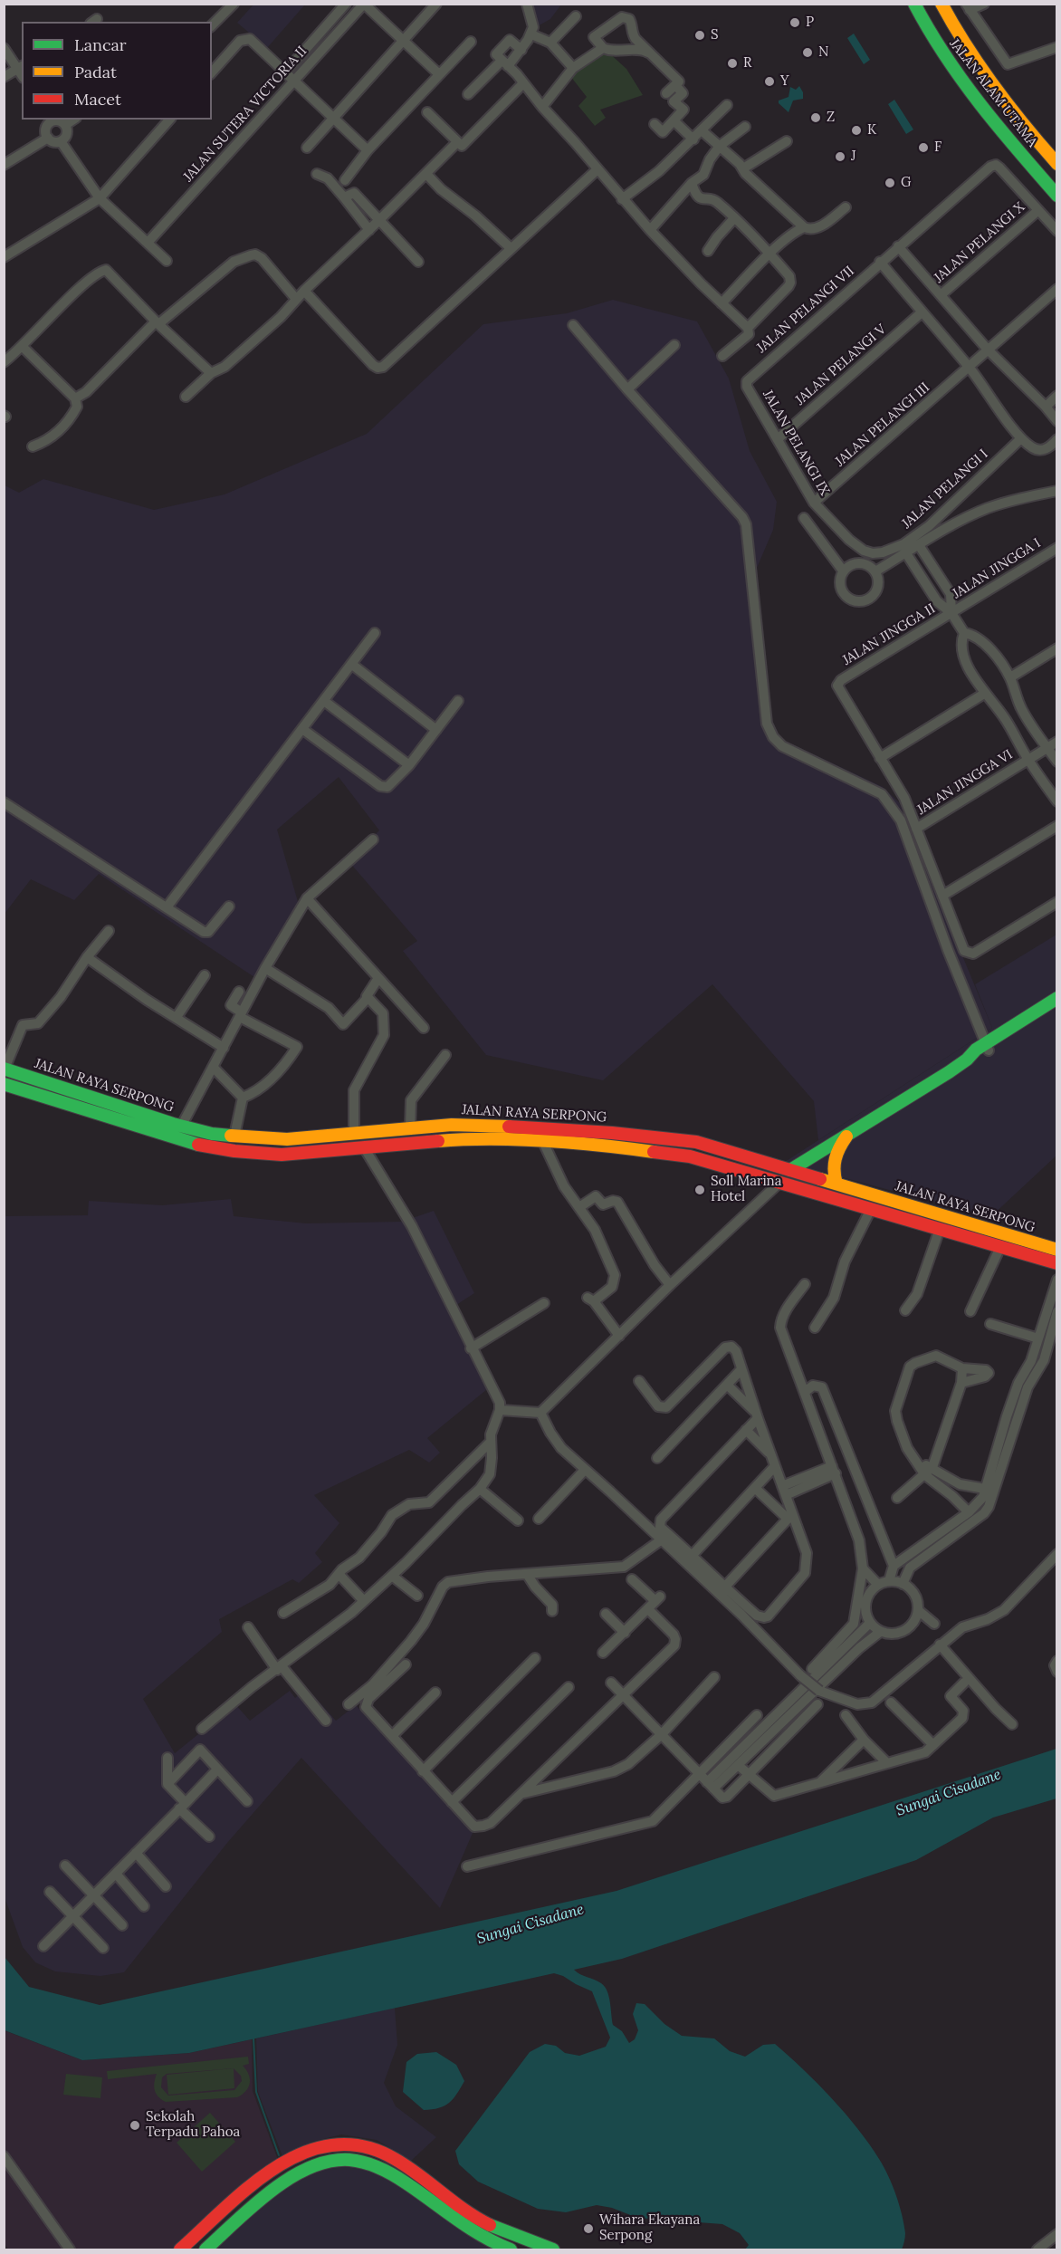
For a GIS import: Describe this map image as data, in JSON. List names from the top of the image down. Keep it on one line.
{"streets":{"main road":["JALAN ALAM UTAMA","JALAN RAYA SERPONG"],"street":["JALAN SUTERA VICTORIA II","JALAN PELANGI X","JALAN PELANGI VII","JALAN PELANGI V","JALAN PELANGI III","JALAN PELANGI IX","JALAN PELANGI I","JALAN JINGGA I","JALAN JINGGA II","JALAN JINGGA VI"]},"crossings":[["JALAN PELANGI X","JALAN PELANGI VII"],["JALAN PELANGI VII","JALAN PELANGI IX"],["JALAN PELANGI V","JALAN PELANGI IX"],["JALAN PELANGI III","JALAN PELANGI IX"],["JALAN PELANGI IX","JALAN PELANGI I"],["JALAN JINGGA I","JALAN JINGGA II"]],"water":["Sungai Cisadane"],"places":["P","S","N","R","Y","Z","K","F","J","G","Soll Marina Hotel","Sekolah Terpadu Pahoa","Wihara Ekayana Serpong"],"legend":["Lancar","Padat","Macet"]}
